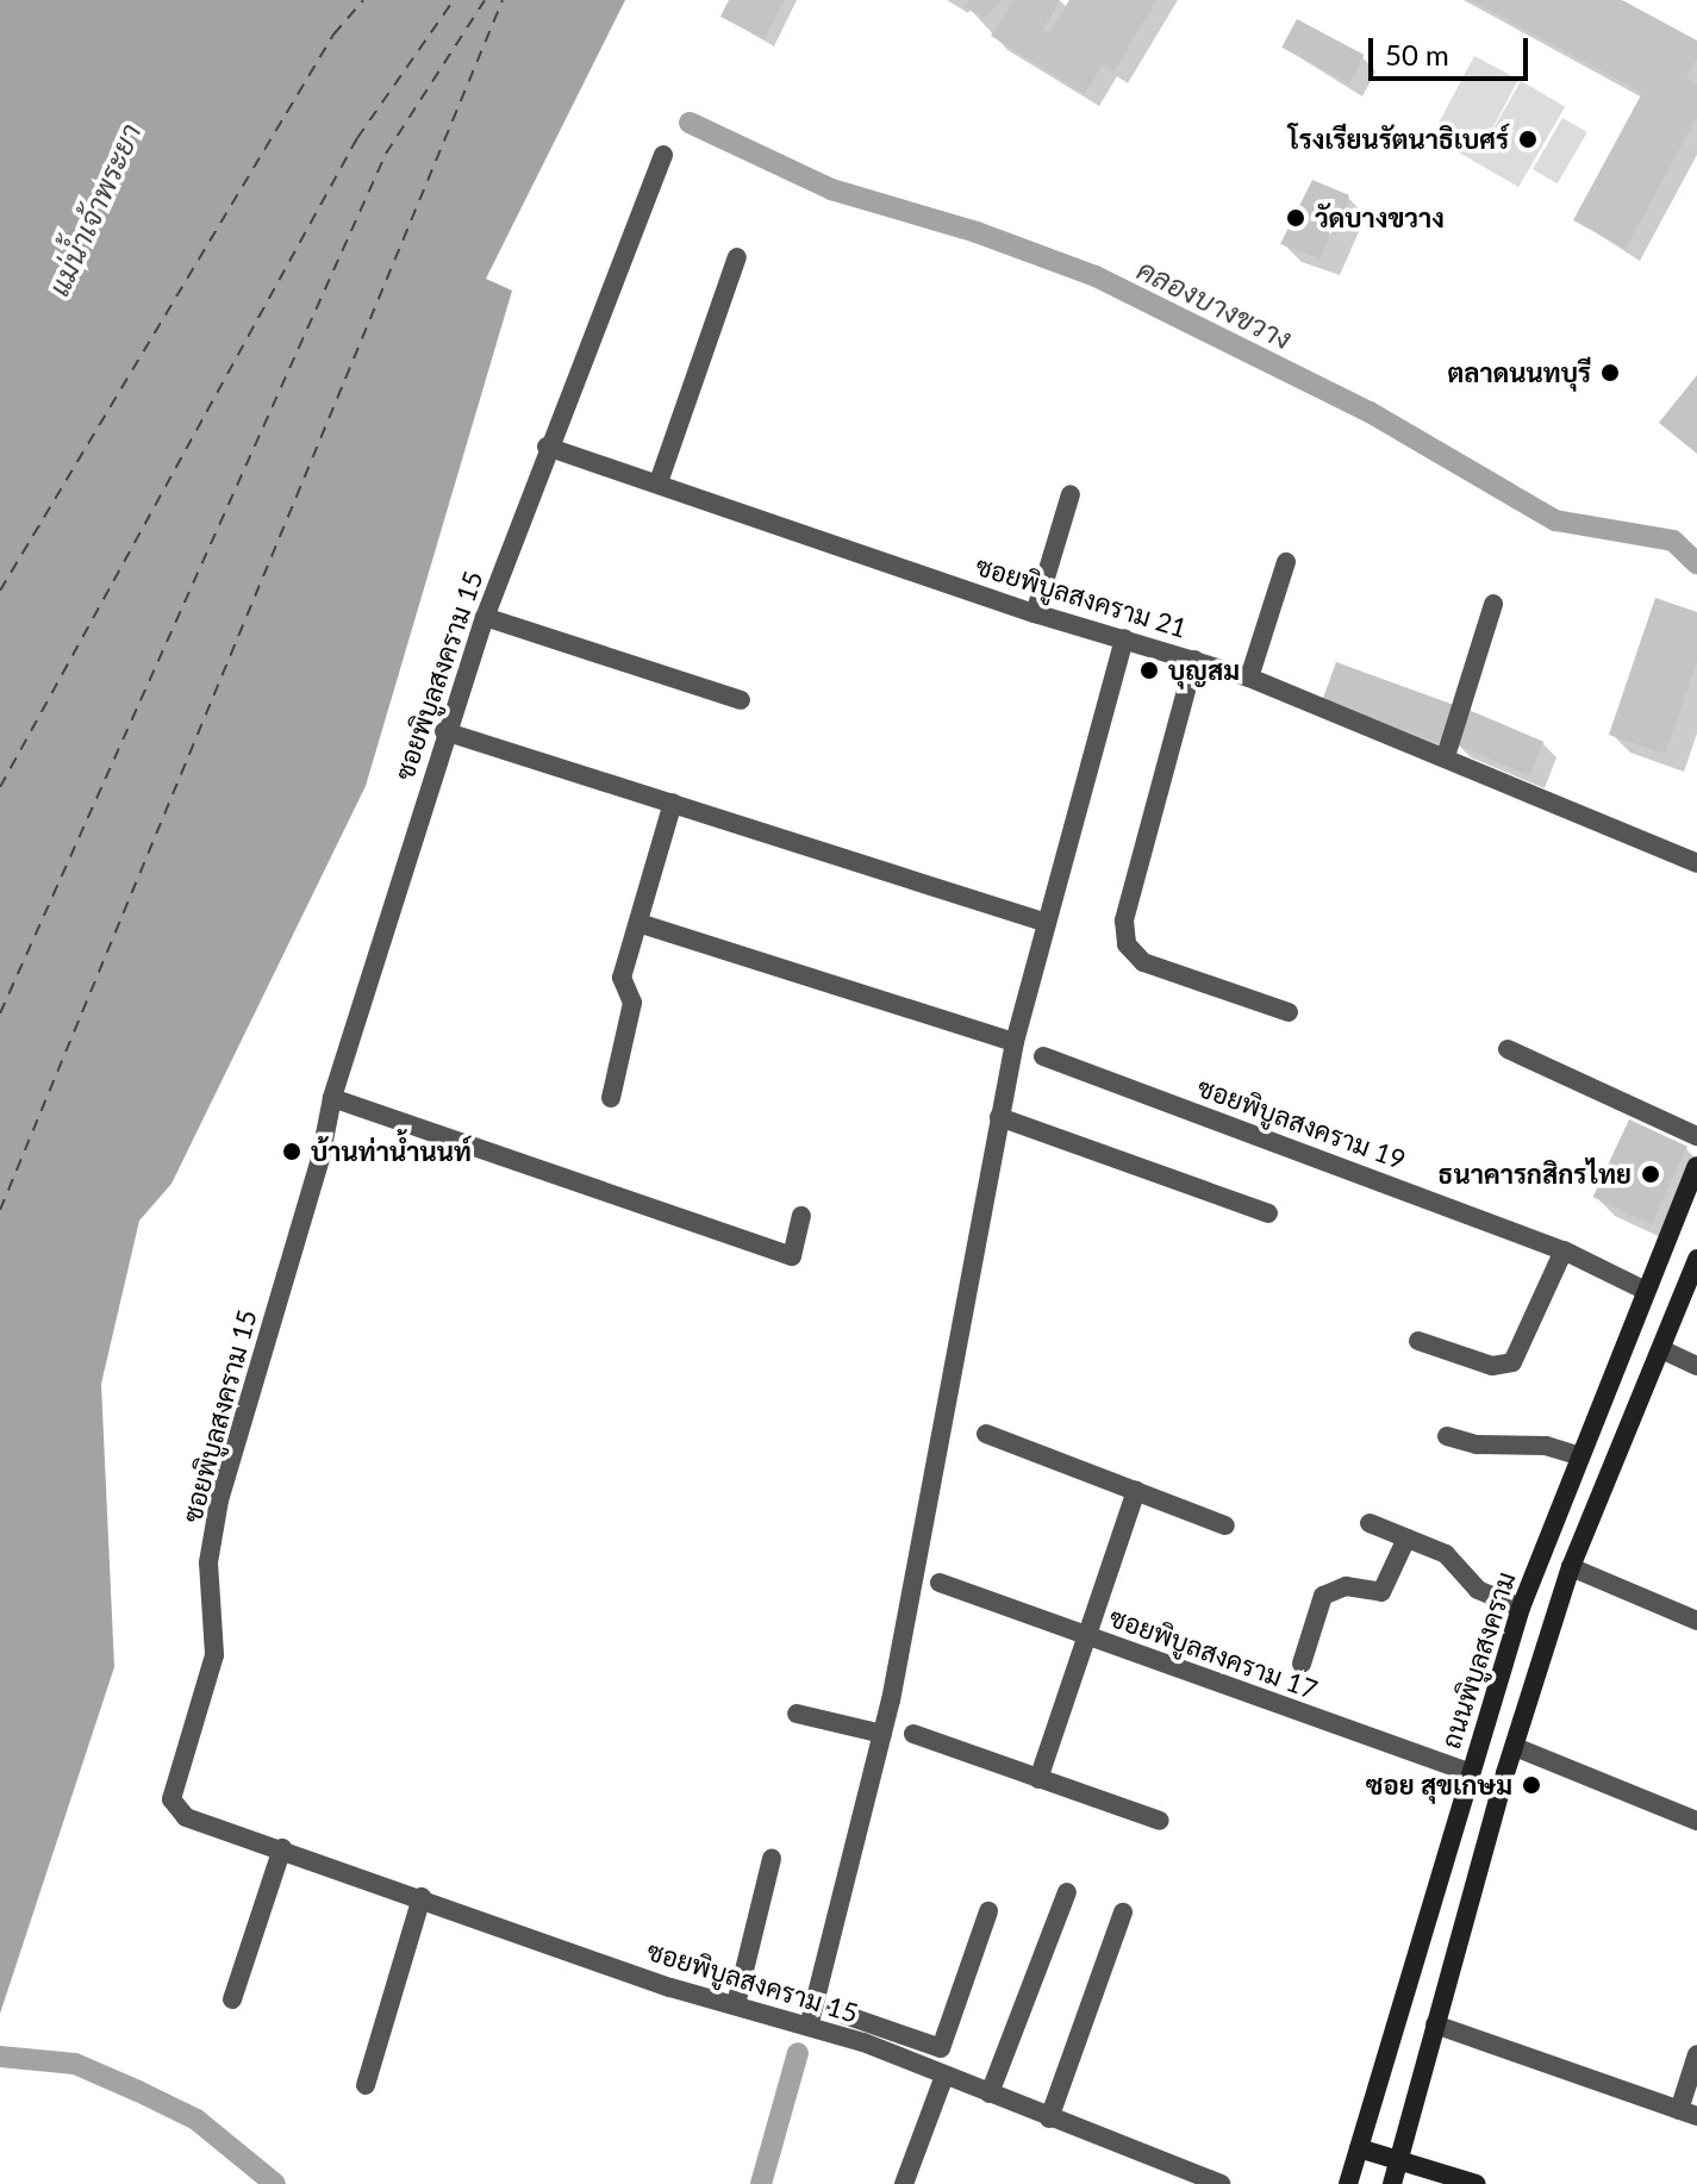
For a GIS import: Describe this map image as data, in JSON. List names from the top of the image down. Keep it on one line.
{"streets":{"main road":["ถนนพิบูลสงคราม"],"street":["ซอยพิบูลสงคราม 21","ซอยพิบูลสงคราม 15","ซอยพิบูลสงคราม 19","ซอยพิบูลสงคราม 17"]},"crossings":[["ซอยพิบูลสงคราม 21","ซอยพิบูลสงคราม 15"],["ซอยพิบูลสงคราม 19","ถนนพิบูลสงคราม"],["ซอยพิบูลสงคราม 17","ถนนพิบูลสงคราม"]],"water":["แม่น้ำเจ้าพระยา","คลองบางขวาง"],"places":["โรงเรียนรัตนาธิเบศร์","วัดบางขวาง","ตลาดนนทบุรี","บุญสม","บ้านท่าน้ำนนท์","ธนาคารกสิกรไทย","ซอย สุขเกษม"],"scale_bar":"50 m"}
